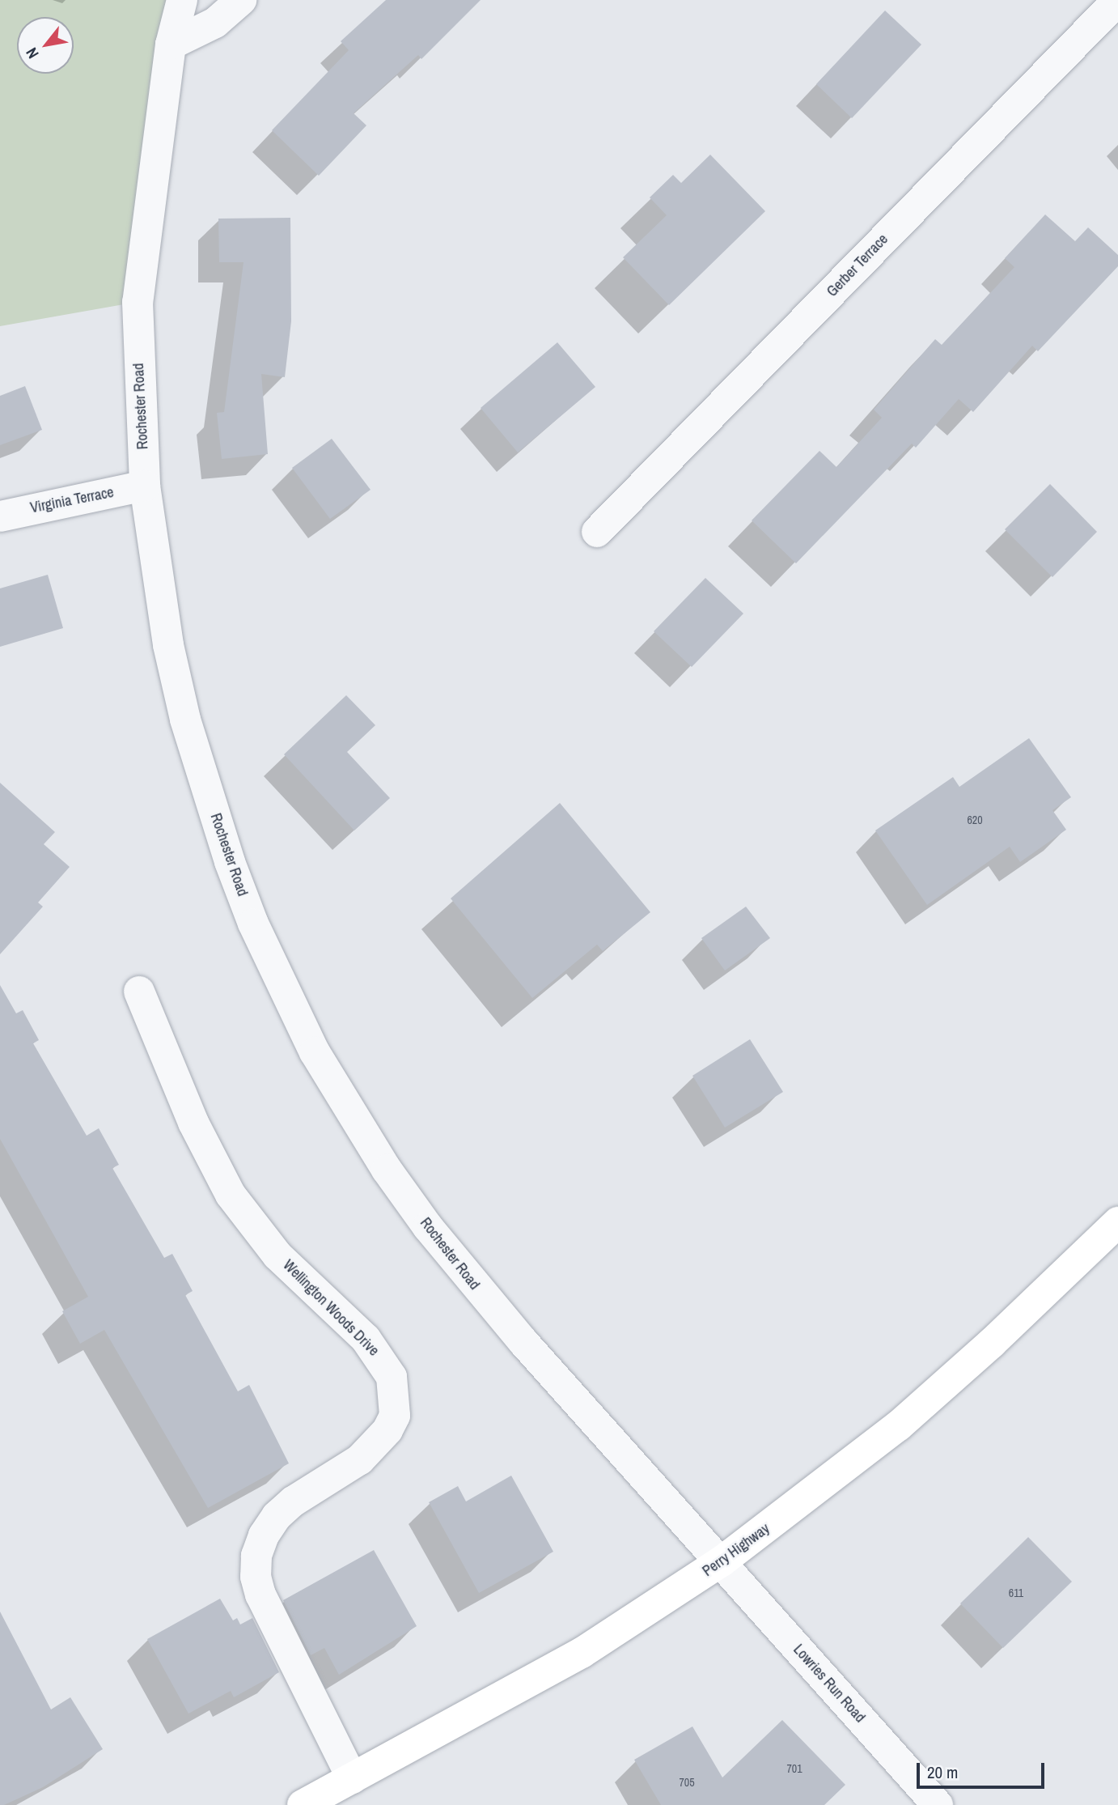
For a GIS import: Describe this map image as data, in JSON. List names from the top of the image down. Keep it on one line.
{"streets":{"main road":["Perry Highway"],"street":["Gerber Terrace","Rochester Road","Virginia Terrace","Wellington Woods Drive","Lowries Run Road"]},"crossings":[["Rochester Road","Virginia Terrace"],["Rochester Road","Perry Highway"],["Rochester Road","Lowries Run Road"],["Wellington Woods Drive","Perry Highway"],["Perry Highway","Lowries Run Road"]],"house_numbers":["620","611","701","705"],"scale_bar":"20 m","north":"bottom left"}
